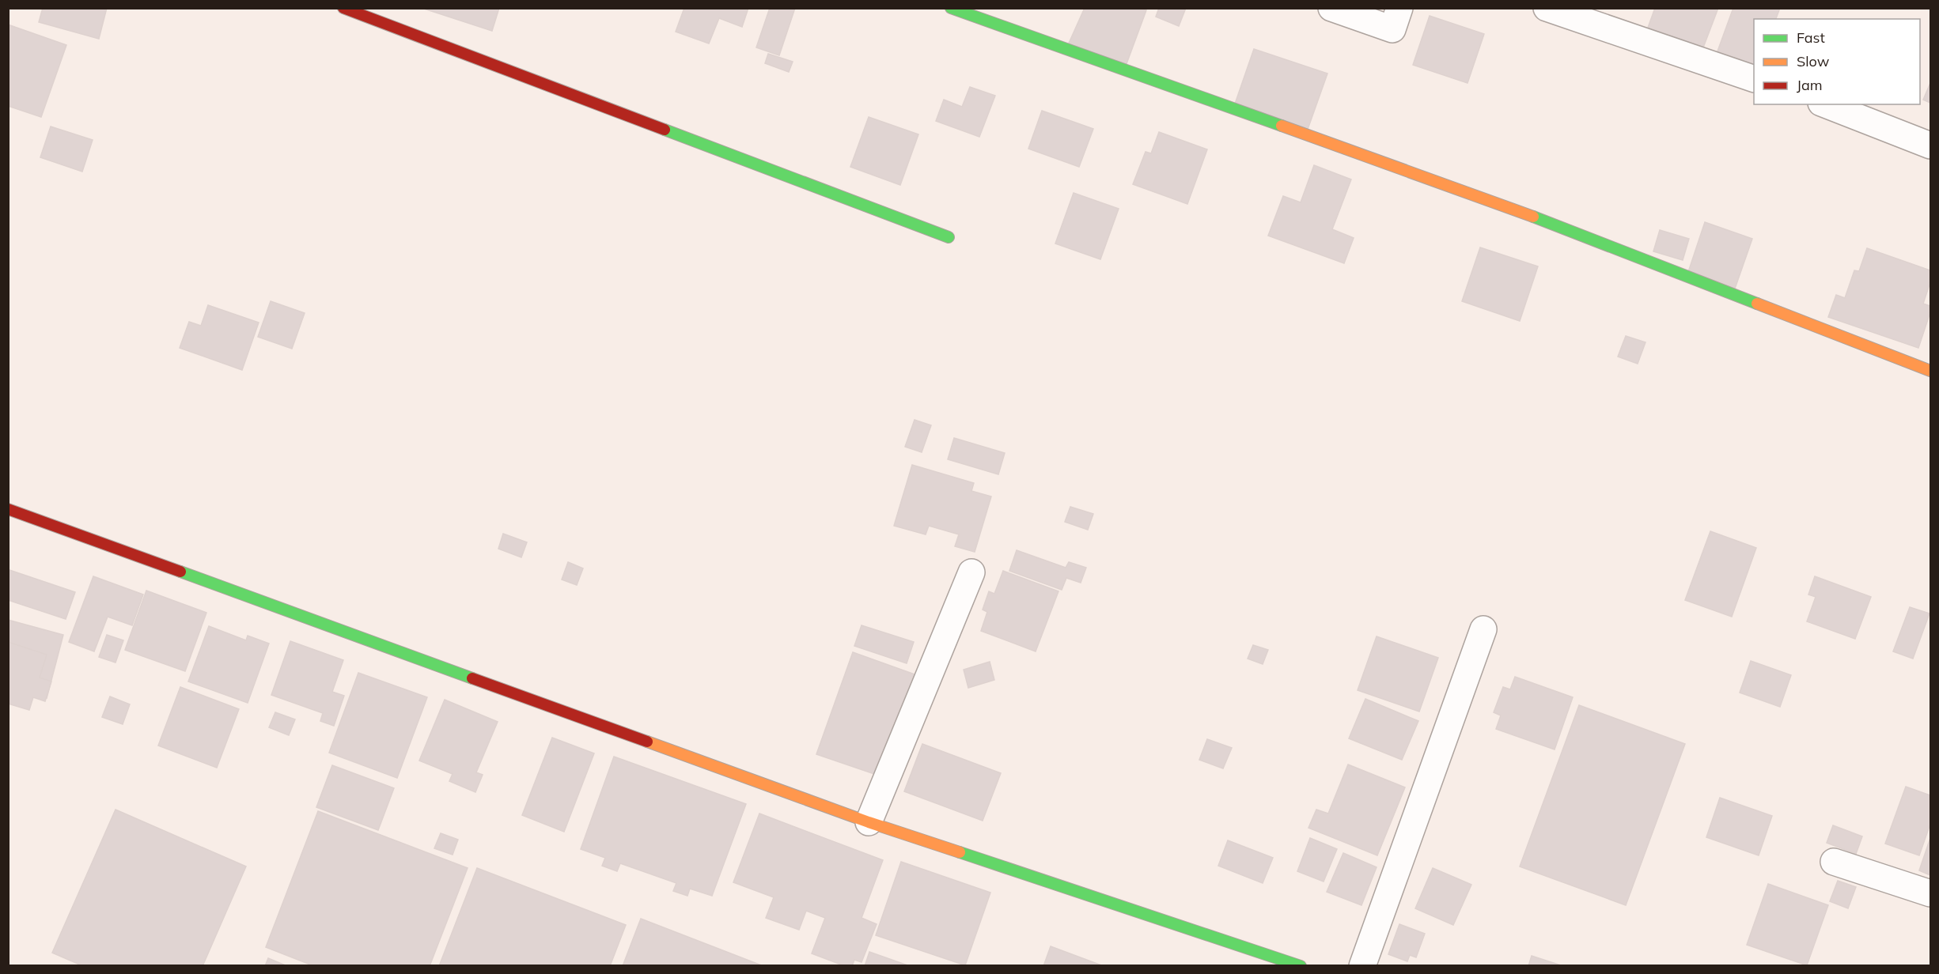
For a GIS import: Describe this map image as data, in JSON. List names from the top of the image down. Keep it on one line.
{"legend":["Fast","Slow","Jam"]}
